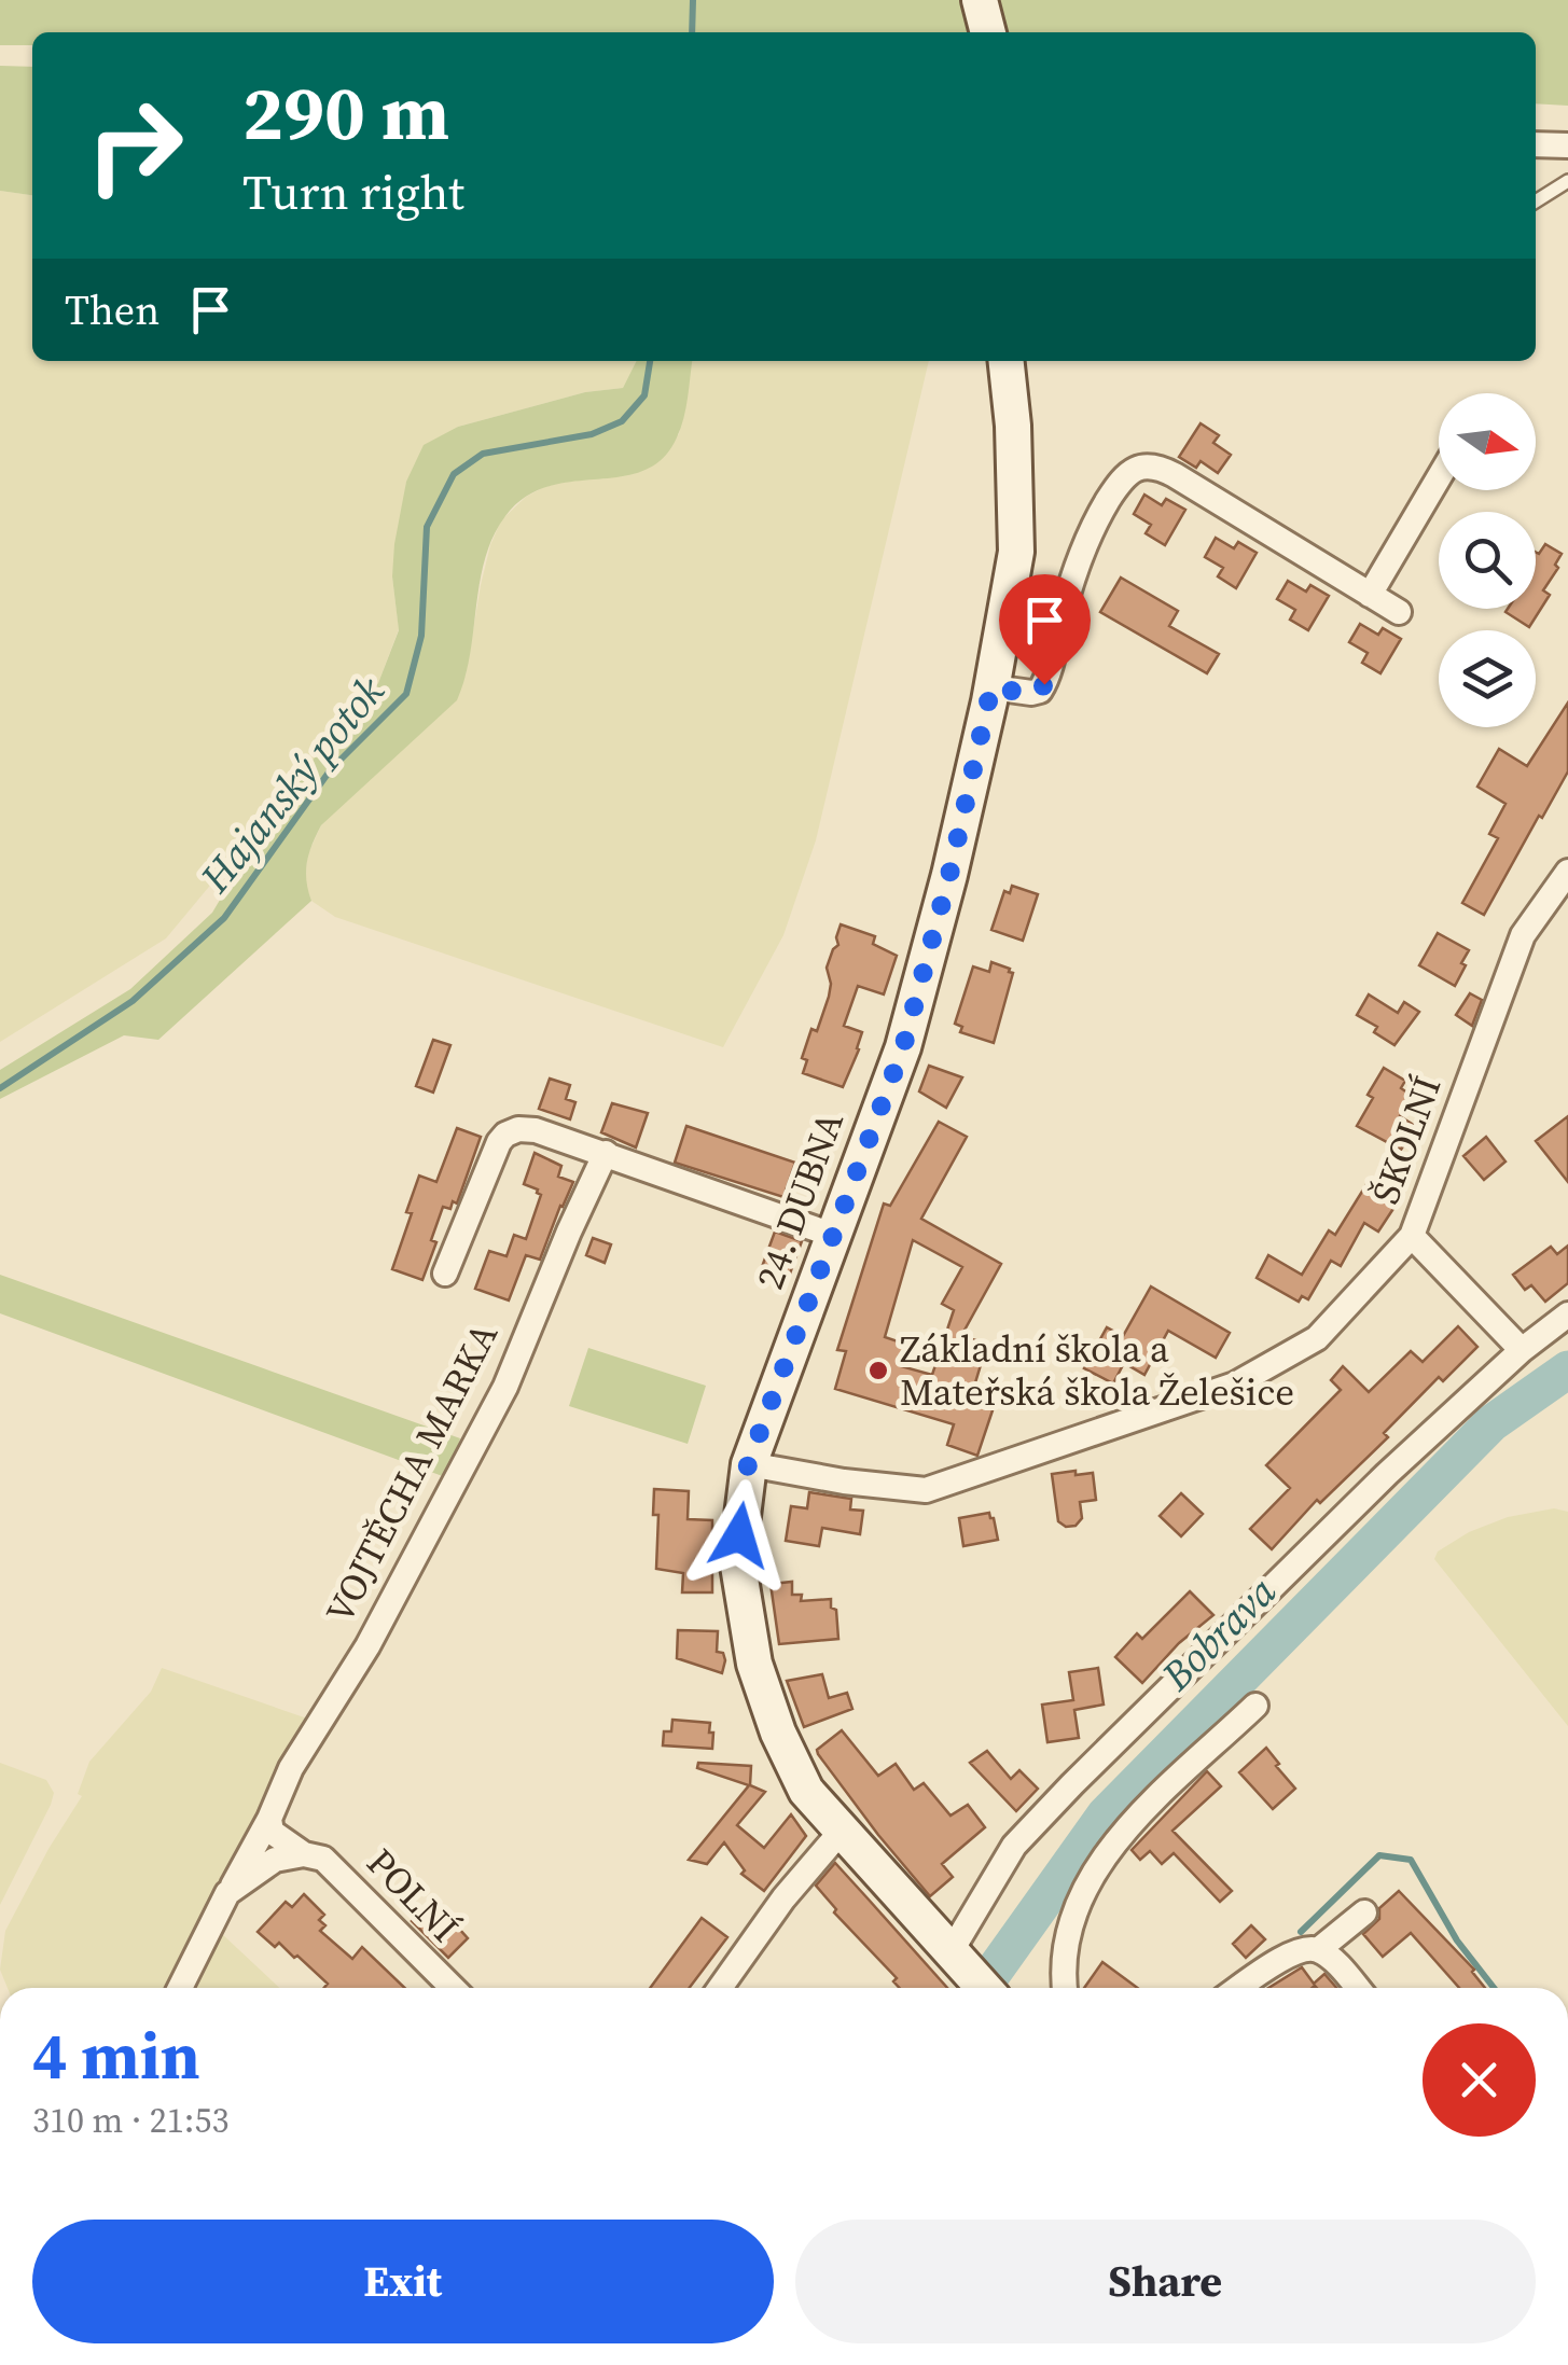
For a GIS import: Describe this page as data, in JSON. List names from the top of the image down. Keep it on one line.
{"streets":{"main road":["24. DUBNA"],"street":["ŠKOLNÍ","VOJTĚCHA MARKA","POLNÍ"]},"crossings":[["ŠKOLNÍ","24. DUBNA"],["24. DUBNA","VOJTĚCHA MARKA"],["VOJTĚCHA MARKA","POLNÍ"]],"water":["Hajanský potok","Bobrava"],"places":["Základní škola a Mateřská škola Želešice"],"north":"right","page":{"turn":["290 m","Turn right"],"then":"Then","heading":["4 min","310 m · 21:53"],"buttons":["Exit","Share"]}}
